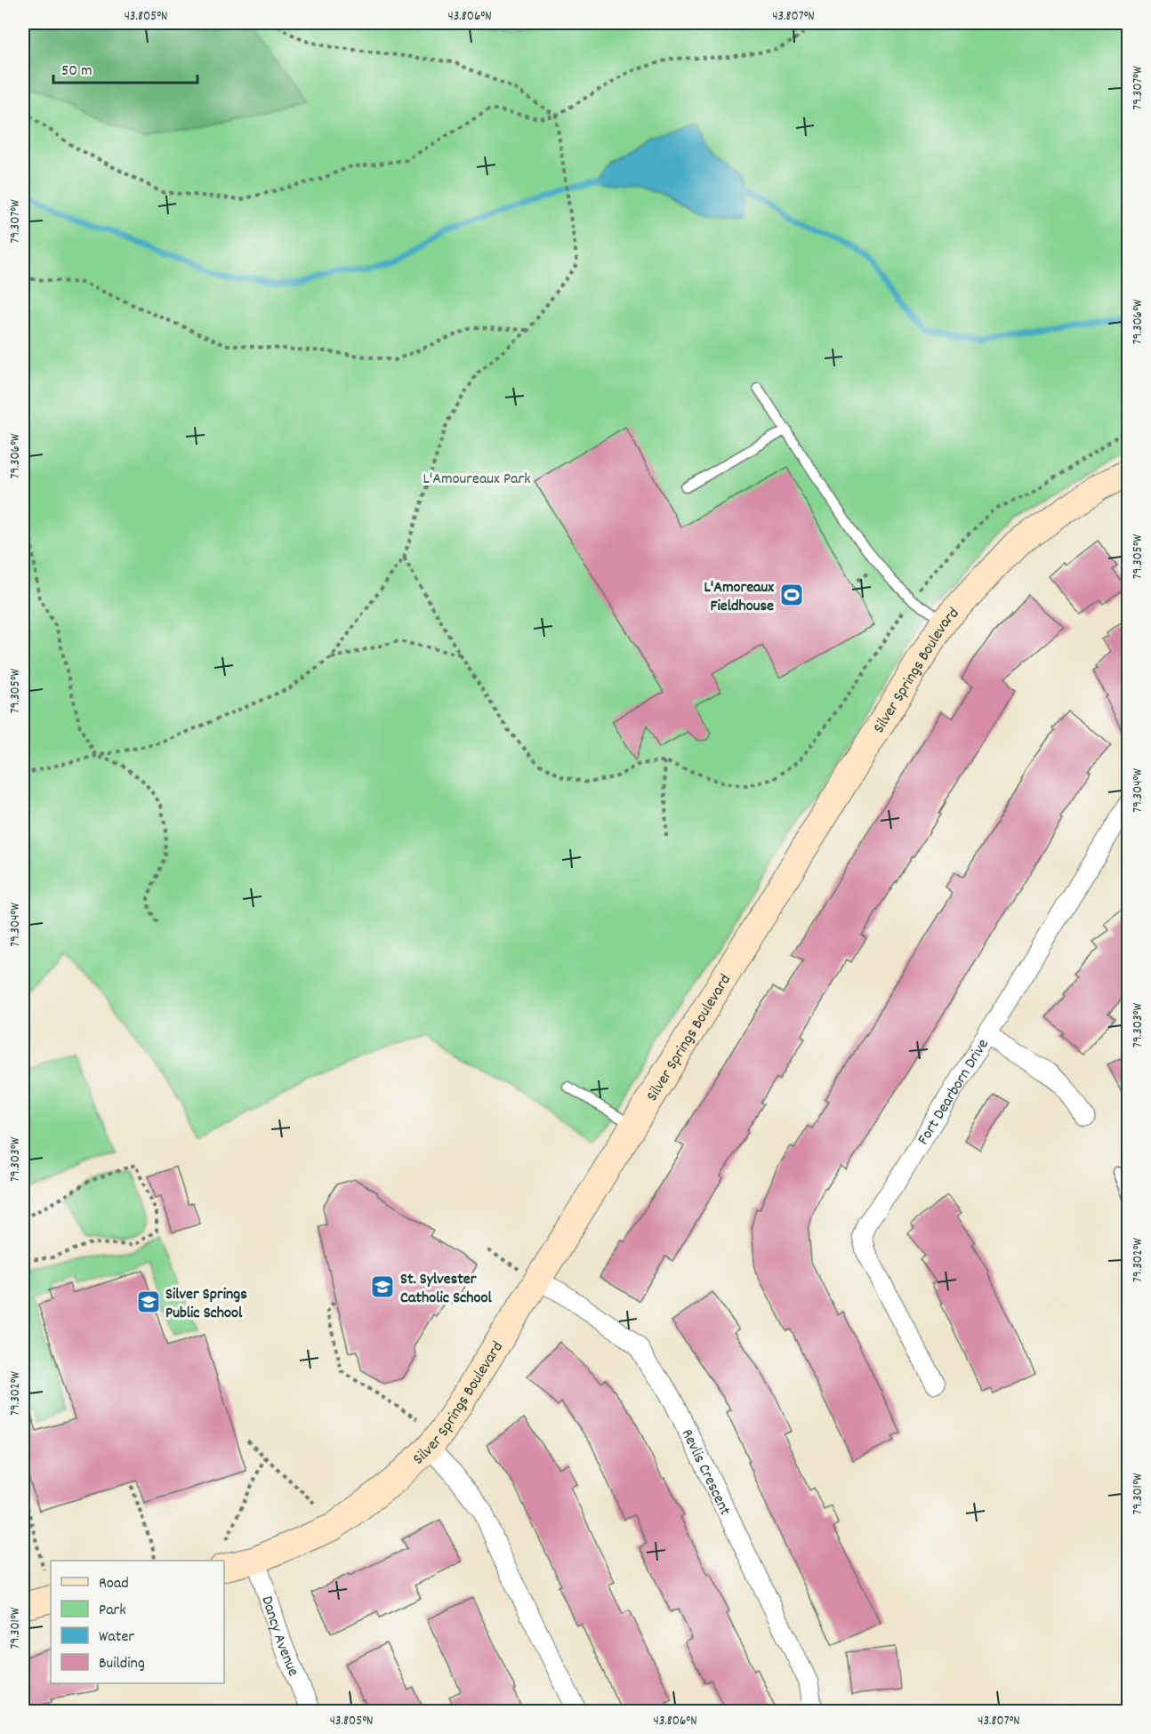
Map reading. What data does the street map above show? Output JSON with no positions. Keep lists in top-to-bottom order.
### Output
{
  "streets": {
    "street": [
      "Silver Springs Boulevard",
      "Fort Dearborn Drive",
      "Revlis Crescent",
      "Dancy Avenue"
    ]
  },
  "crossings": [
    ["Silver Springs Boulevard", "Revlis Crescent"],
    ["Silver Springs Boulevard", "Dancy Avenue"]
  ],
  "parks": ["L'Amoureaux Park"],
  "places": {
    "sports": ["L'Amoreaux Fieldhouse"],
    "school or university": ["St. Sylvester Catholic School", "Silver Springs Public School"]
  },
  "legend": [
    "Road",
    "Park",
    "Water",
    "Building"
  ],
  "scale_bar": "50 m",
  "coordinates": [
    "43.805°N",
    "43.806°N",
    "43.807°N",
    "79.307°W",
    "79.306°W",
    "79.305°W",
    "79.304°W",
    "79.303°W",
    "79.302°W",
    "79.301°W"
  ]
}
